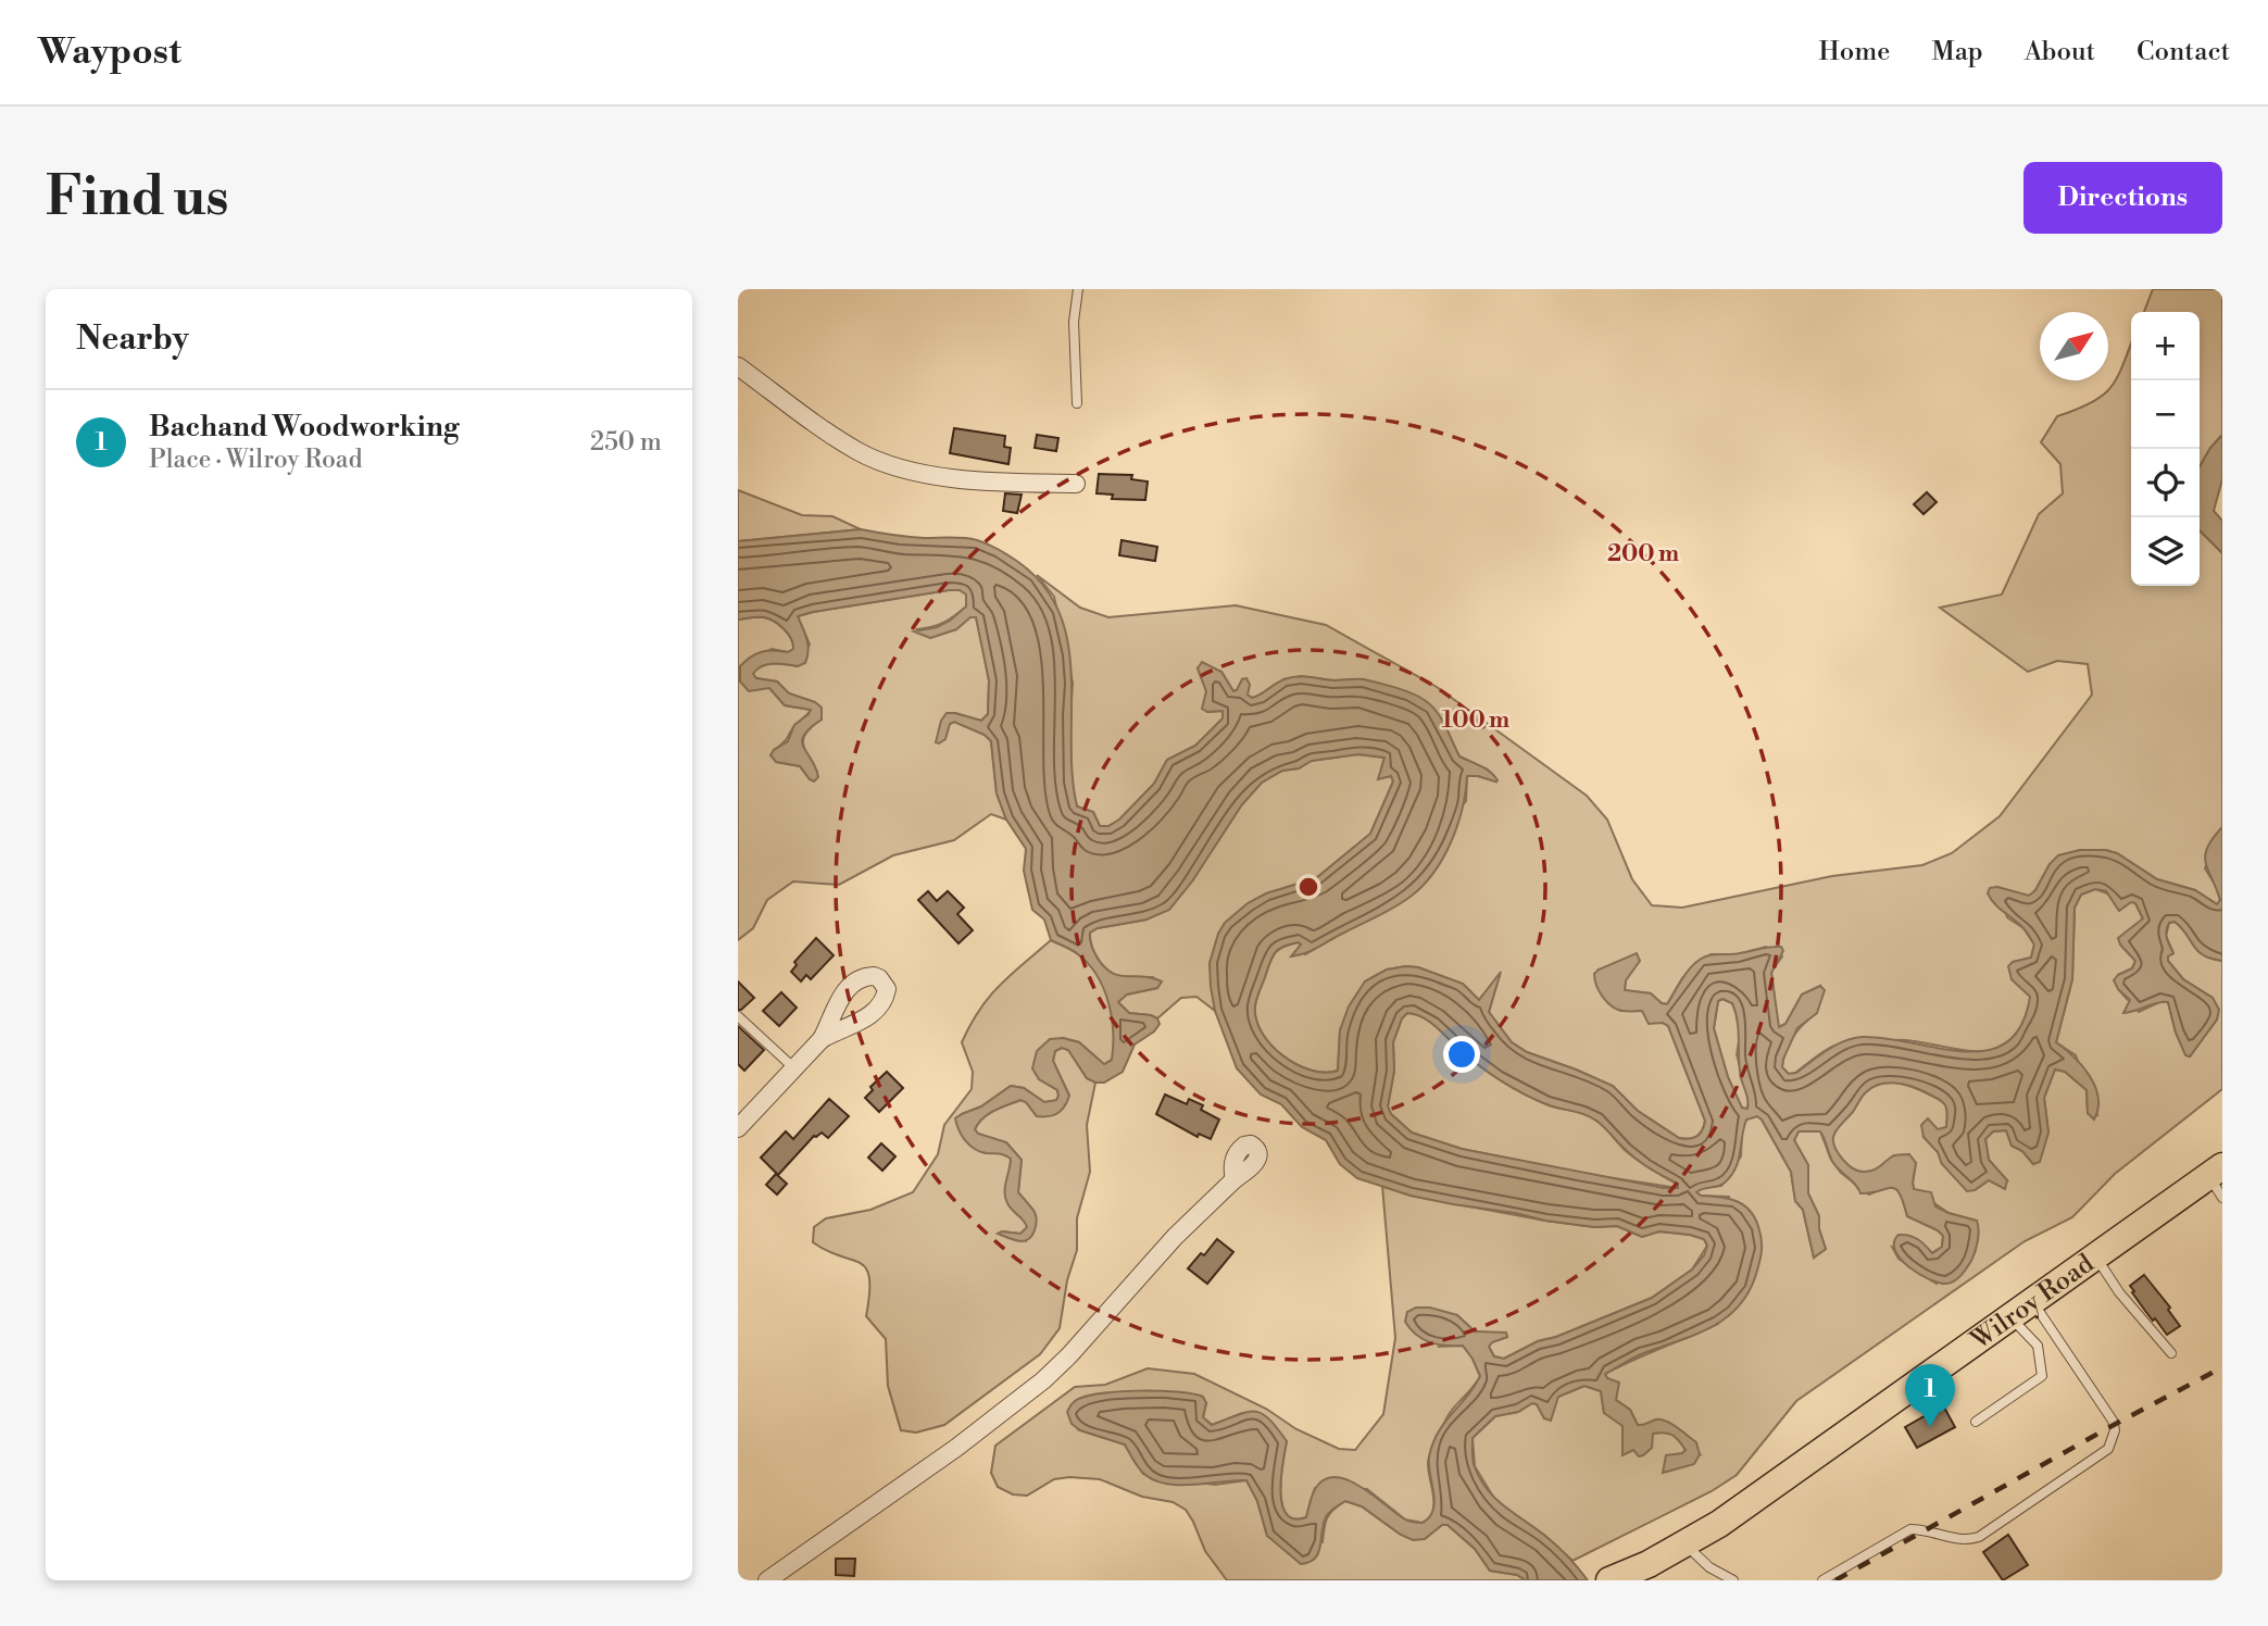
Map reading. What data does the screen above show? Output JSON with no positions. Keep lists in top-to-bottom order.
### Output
{
  "streets": {
    "main road": ["Wilroy Road"]
  },
  "north": "top right",
  "page": {
    "header": "Waypost",
    "nav": [
      "Home",
      "Map",
      "About",
      "Contact"
    ],
    "buttons": "Directions",
    "title": "Find us",
    "heading": "Nearby",
    "map_buttons": ["+", "−"],
    "list": [
      {
        "mark": "1",
        "name": "Bachand Woodworking",
        "note": "Place · Wilroy Road",
        "value": "250 m"
      }
    ],
    "pins": "1"
  },
  "rings": ["200 m", "100 m"]
}
